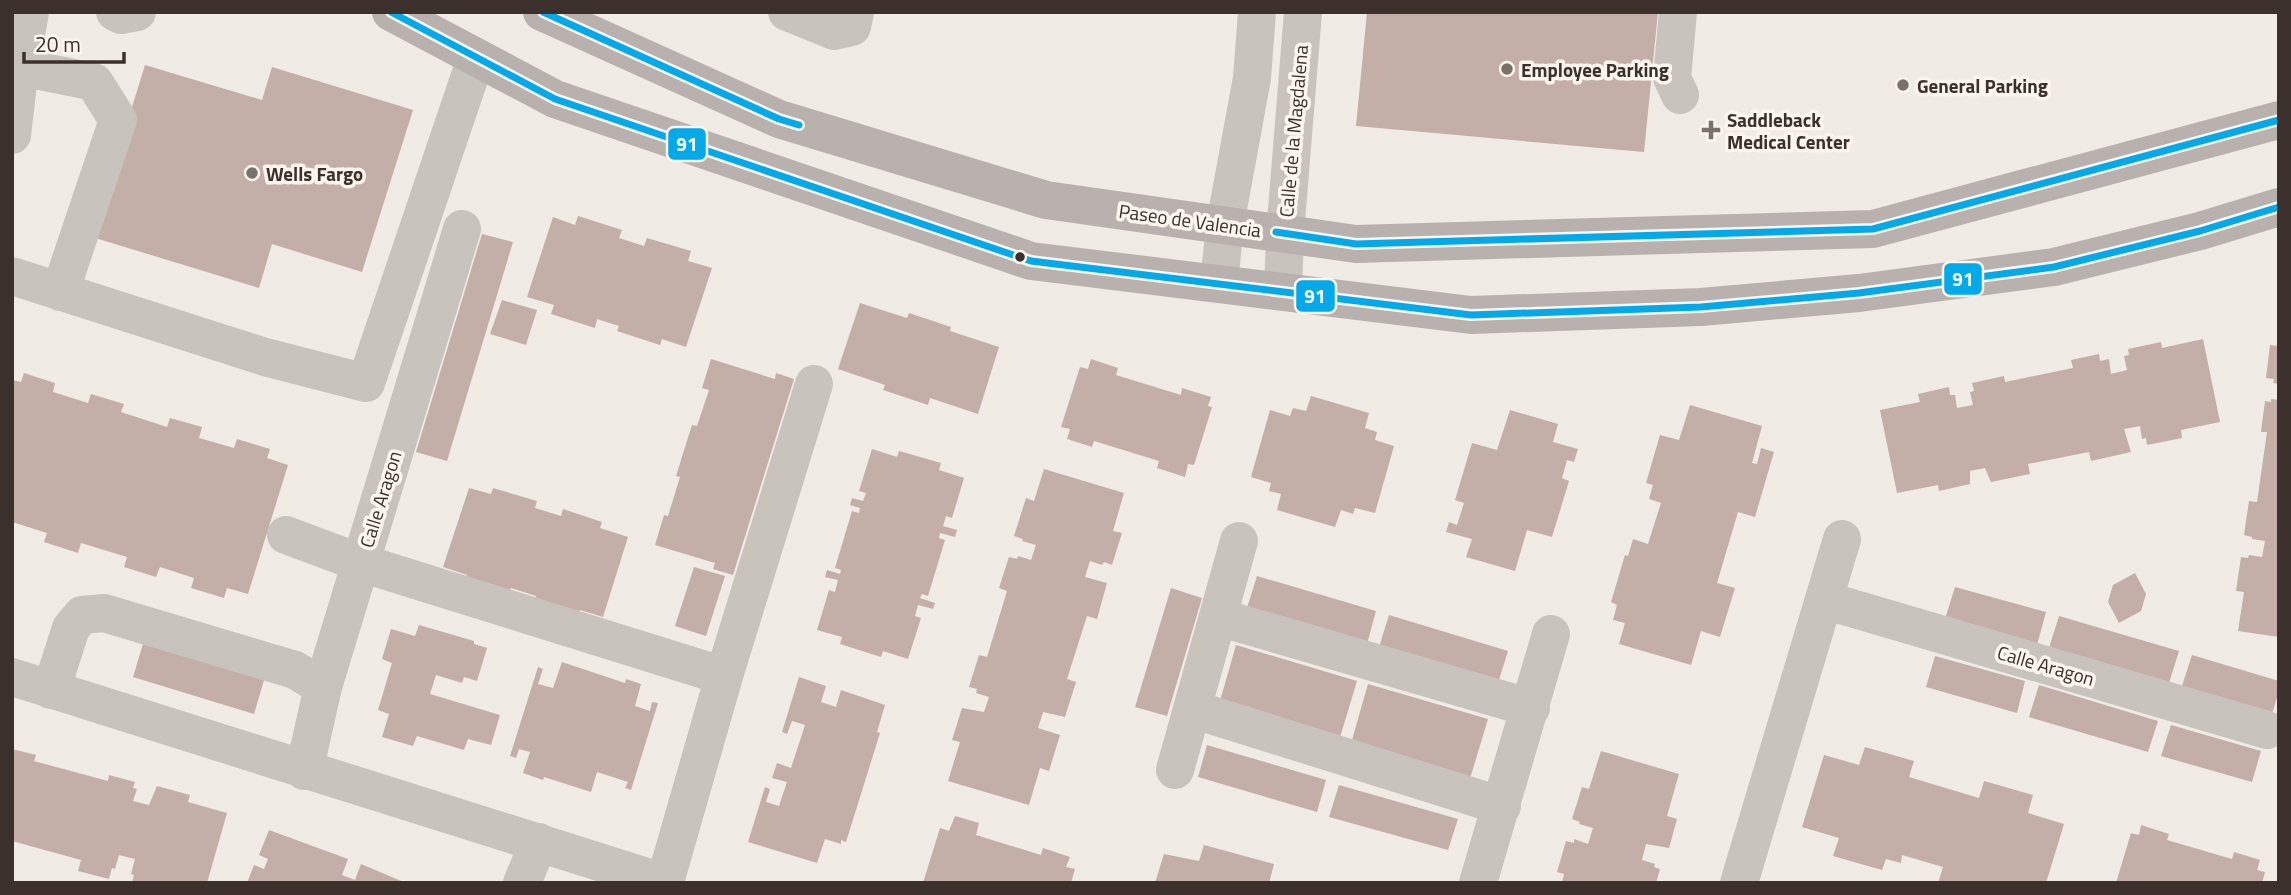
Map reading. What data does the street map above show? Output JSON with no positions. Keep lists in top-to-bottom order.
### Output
{
  "streets": {
    "main road": ["Paseo de Valencia"],
    "street": ["Calle de la Magdalena", "Calle Aragon"]
  },
  "crossings": [
    ["Calle de la Magdalena", "Paseo de Valencia"]
  ],
  "places": {
    "other": ["Employee Parking", "General Parking", "Wells Fargo"],
    "health": ["Saddleback Medical Center"]
  },
  "lines": ["transit line 91"],
  "scale_bar": "20 m"
}
